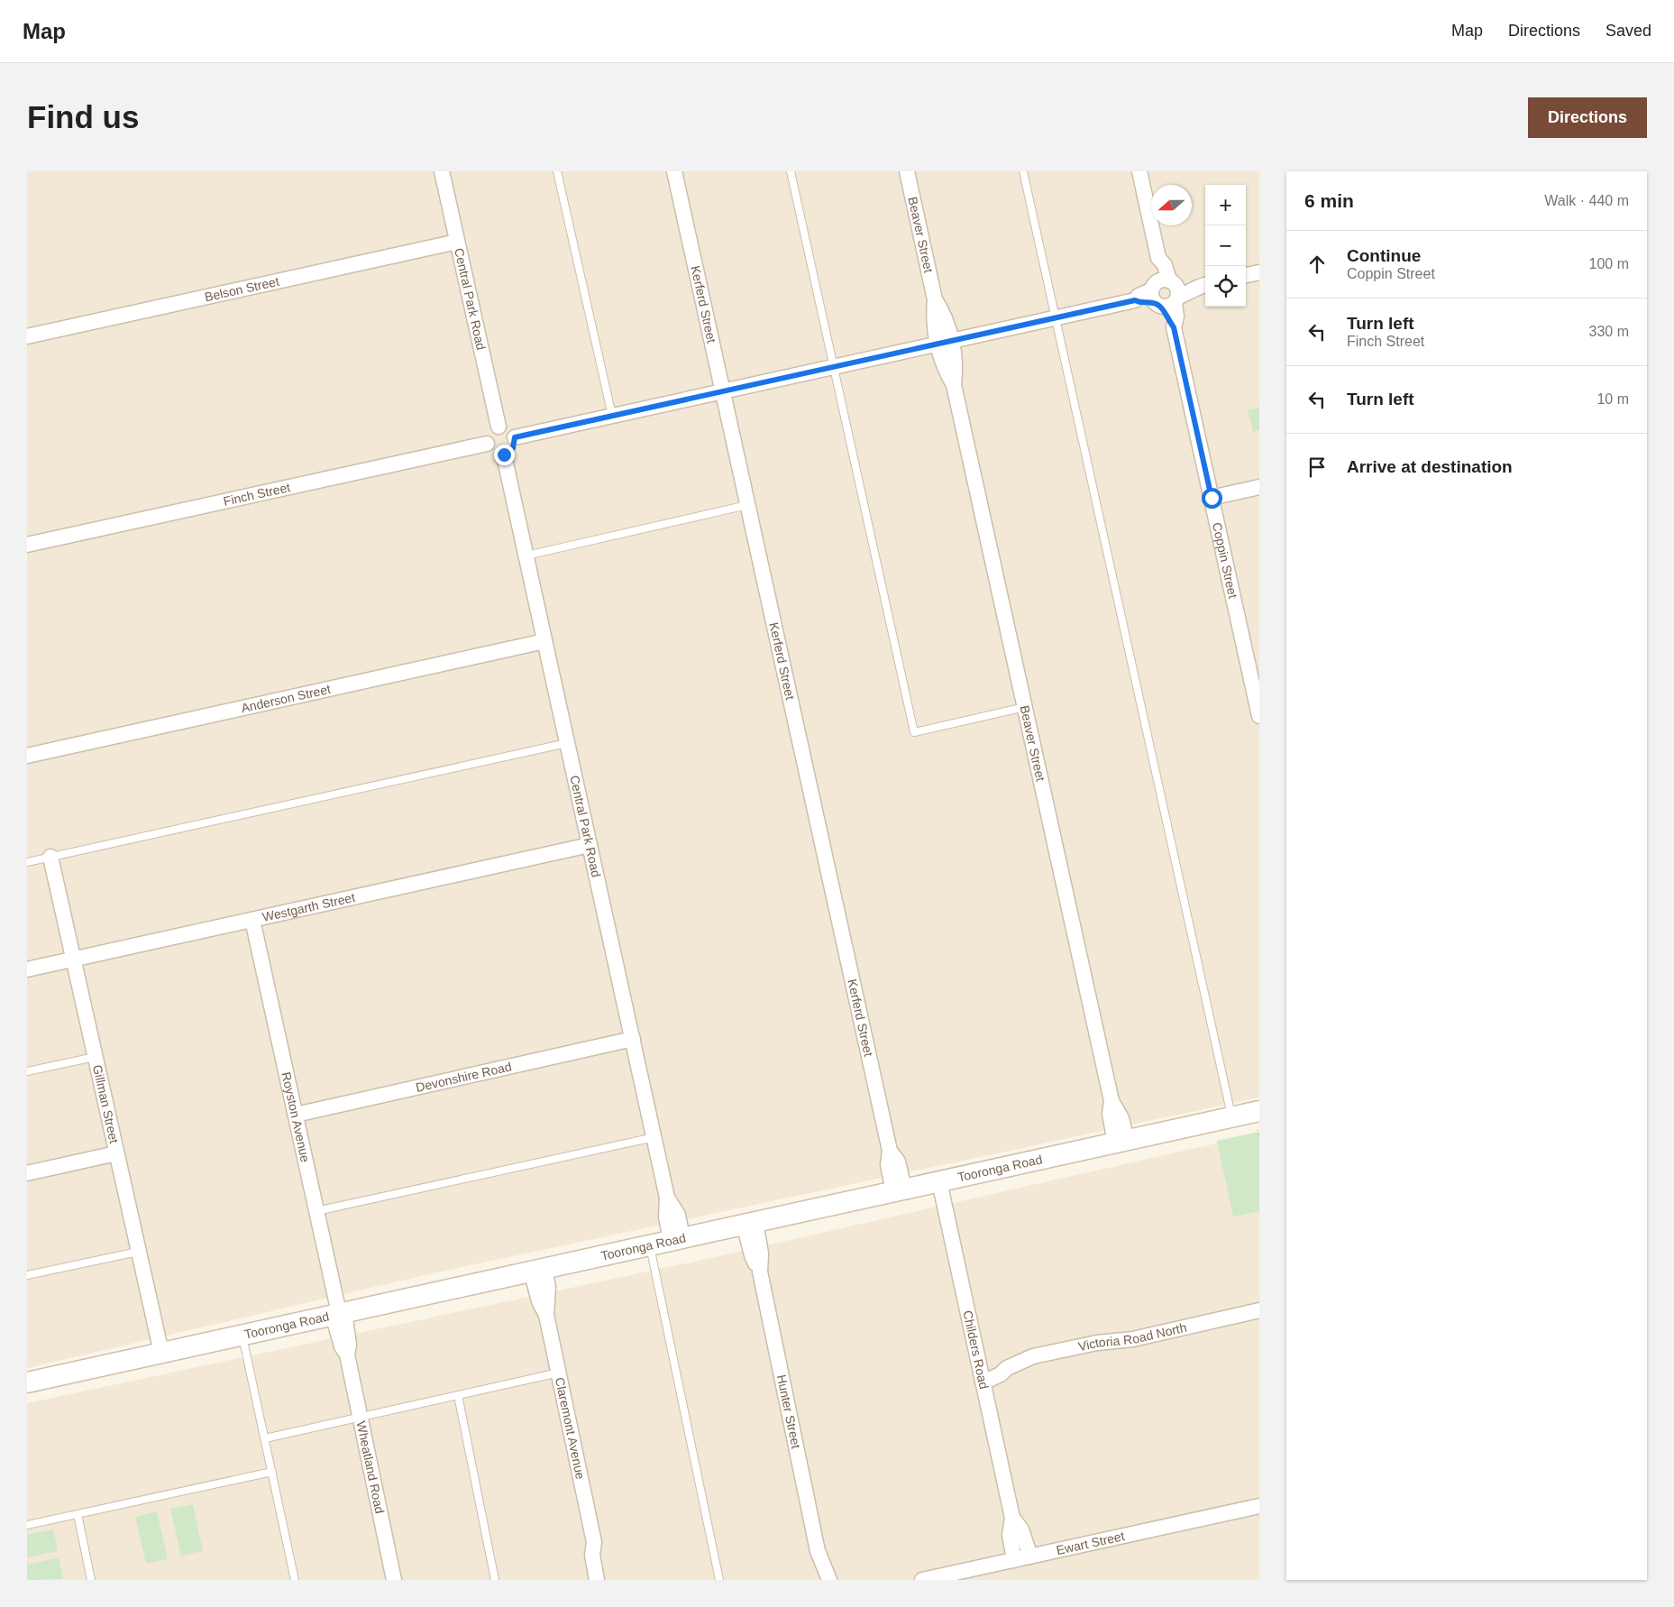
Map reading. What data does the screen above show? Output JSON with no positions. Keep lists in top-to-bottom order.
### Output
{
  "streets": {
    "main road": ["Tooronga Road"],
    "street": [
      "Beaver Street",
      "Belson Street",
      "Central Park Road",
      "Kerferd Street",
      "Finch Street",
      "Coppin Street",
      "Anderson Street",
      "Westgarth Street",
      "Devonshire Road",
      "Gillman Street",
      "Royston Avenue",
      "Victoria Road North",
      "Childers Road",
      "Hunter Street",
      "Claremont Avenue",
      "Wheatland Road",
      "Ewart Street"
    ]
  },
  "crossings": [
    ["Beaver Street", "Tooronga Road"],
    ["Belson Street", "Central Park Road"],
    ["Central Park Road", "Finch Street"],
    ["Central Park Road", "Anderson Street"],
    ["Central Park Road", "Westgarth Street"],
    ["Central Park Road", "Devonshire Road"],
    ["Central Park Road", "Tooronga Road"],
    ["Kerferd Street", "Tooronga Road"],
    ["Westgarth Street", "Gillman Street"],
    ["Westgarth Street", "Royston Avenue"],
    ["Devonshire Road", "Royston Avenue"],
    ["Gillman Street", "Tooronga Road"],
    ["Royston Avenue", "Tooronga Road"],
    ["Royston Avenue", "Wheatland Road"],
    ["Tooronga Road", "Childers Road"],
    ["Tooronga Road", "Hunter Street"],
    ["Tooronga Road", "Claremont Avenue"],
    ["Tooronga Road", "Wheatland Road"],
    ["Victoria Road North", "Childers Road"],
    ["Childers Road", "Ewart Street"]
  ],
  "north": "left",
  "page": {
    "header": "Map",
    "nav": ["Map", "Directions", "Saved"],
    "buttons": "Directions",
    "title": "Find us",
    "heading": ["6 min", "Walk · 440 m"],
    "map_buttons": ["+", "−"],
    "list": [
      ["Continue", "Coppin Street", "100 m"],
      ["Turn left", "Finch Street", "330 m"],
      ["Turn left", "10 m"],
      "Arrive at destination"
    ]
  }
}
